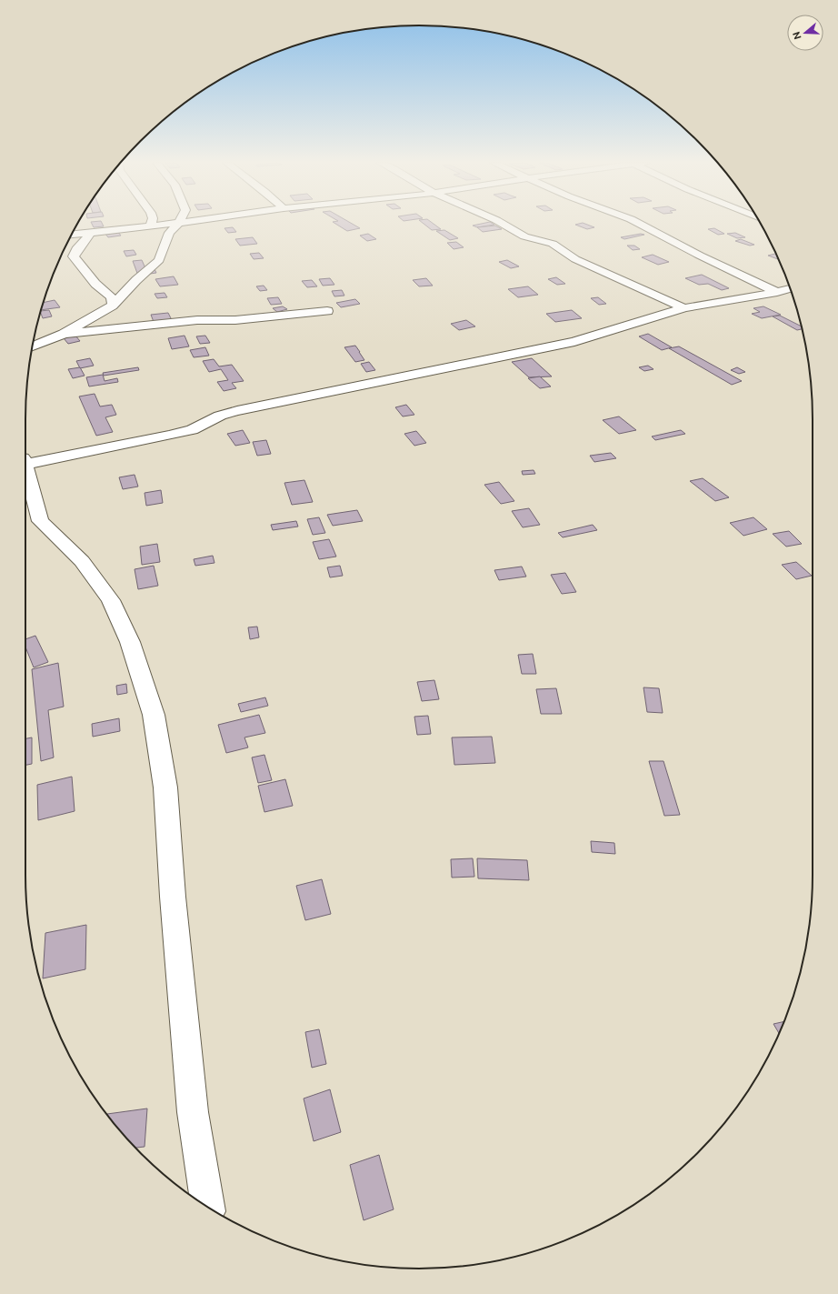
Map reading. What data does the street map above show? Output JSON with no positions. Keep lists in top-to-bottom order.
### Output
{
  "north": "left"
}
